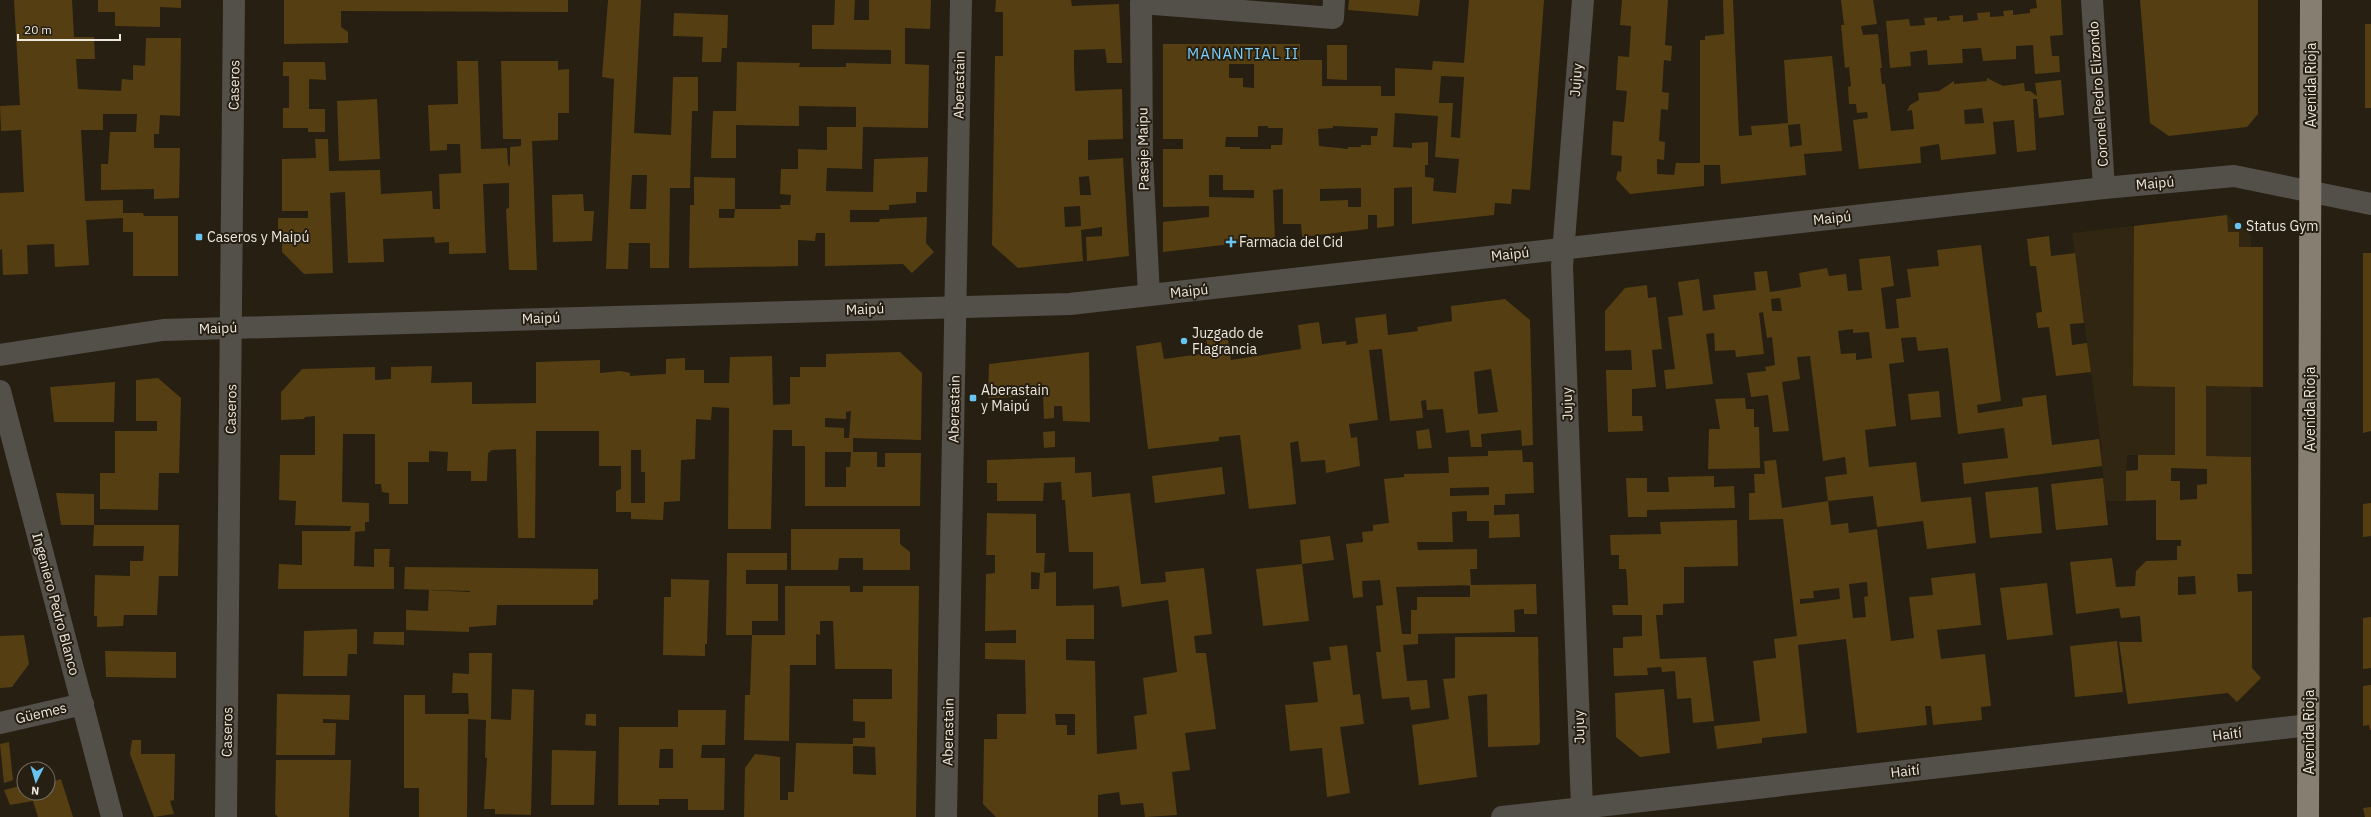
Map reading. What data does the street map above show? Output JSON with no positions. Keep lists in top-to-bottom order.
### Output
{
  "streets": {
    "main road": ["Avenida Rioja"],
    "street": [
      "Jujuy",
      "Caseros",
      "Aberastain",
      "Coronel Pedro Elizondo",
      "Pasaje Maipu",
      "Maipú",
      "Ingeniero Pedro Blanco",
      "Güemes",
      "Haití"
    ]
  },
  "crossings": [
    ["Jujuy", "Maipú"],
    ["Jujuy", "Haití"],
    ["Caseros", "Maipú"],
    ["Aberastain", "Maipú"],
    ["Avenida Rioja", "Maipú"],
    ["Avenida Rioja", "Haití"],
    ["Coronel Pedro Elizondo", "Maipú"],
    ["Pasaje Maipu", "Maipú"],
    ["Ingeniero Pedro Blanco", "Güemes"]
  ],
  "districts": ["MANANTIAL II"],
  "places": {
    "other": ["Status Gym", "Juzgado de Flagrancia"],
    "transit": ["Caseros y Maipú", "Aberastain y Maipú"],
    "health": ["Farmacia del Cid"]
  },
  "scale_bar": "20 m",
  "north": "bottom"
}
